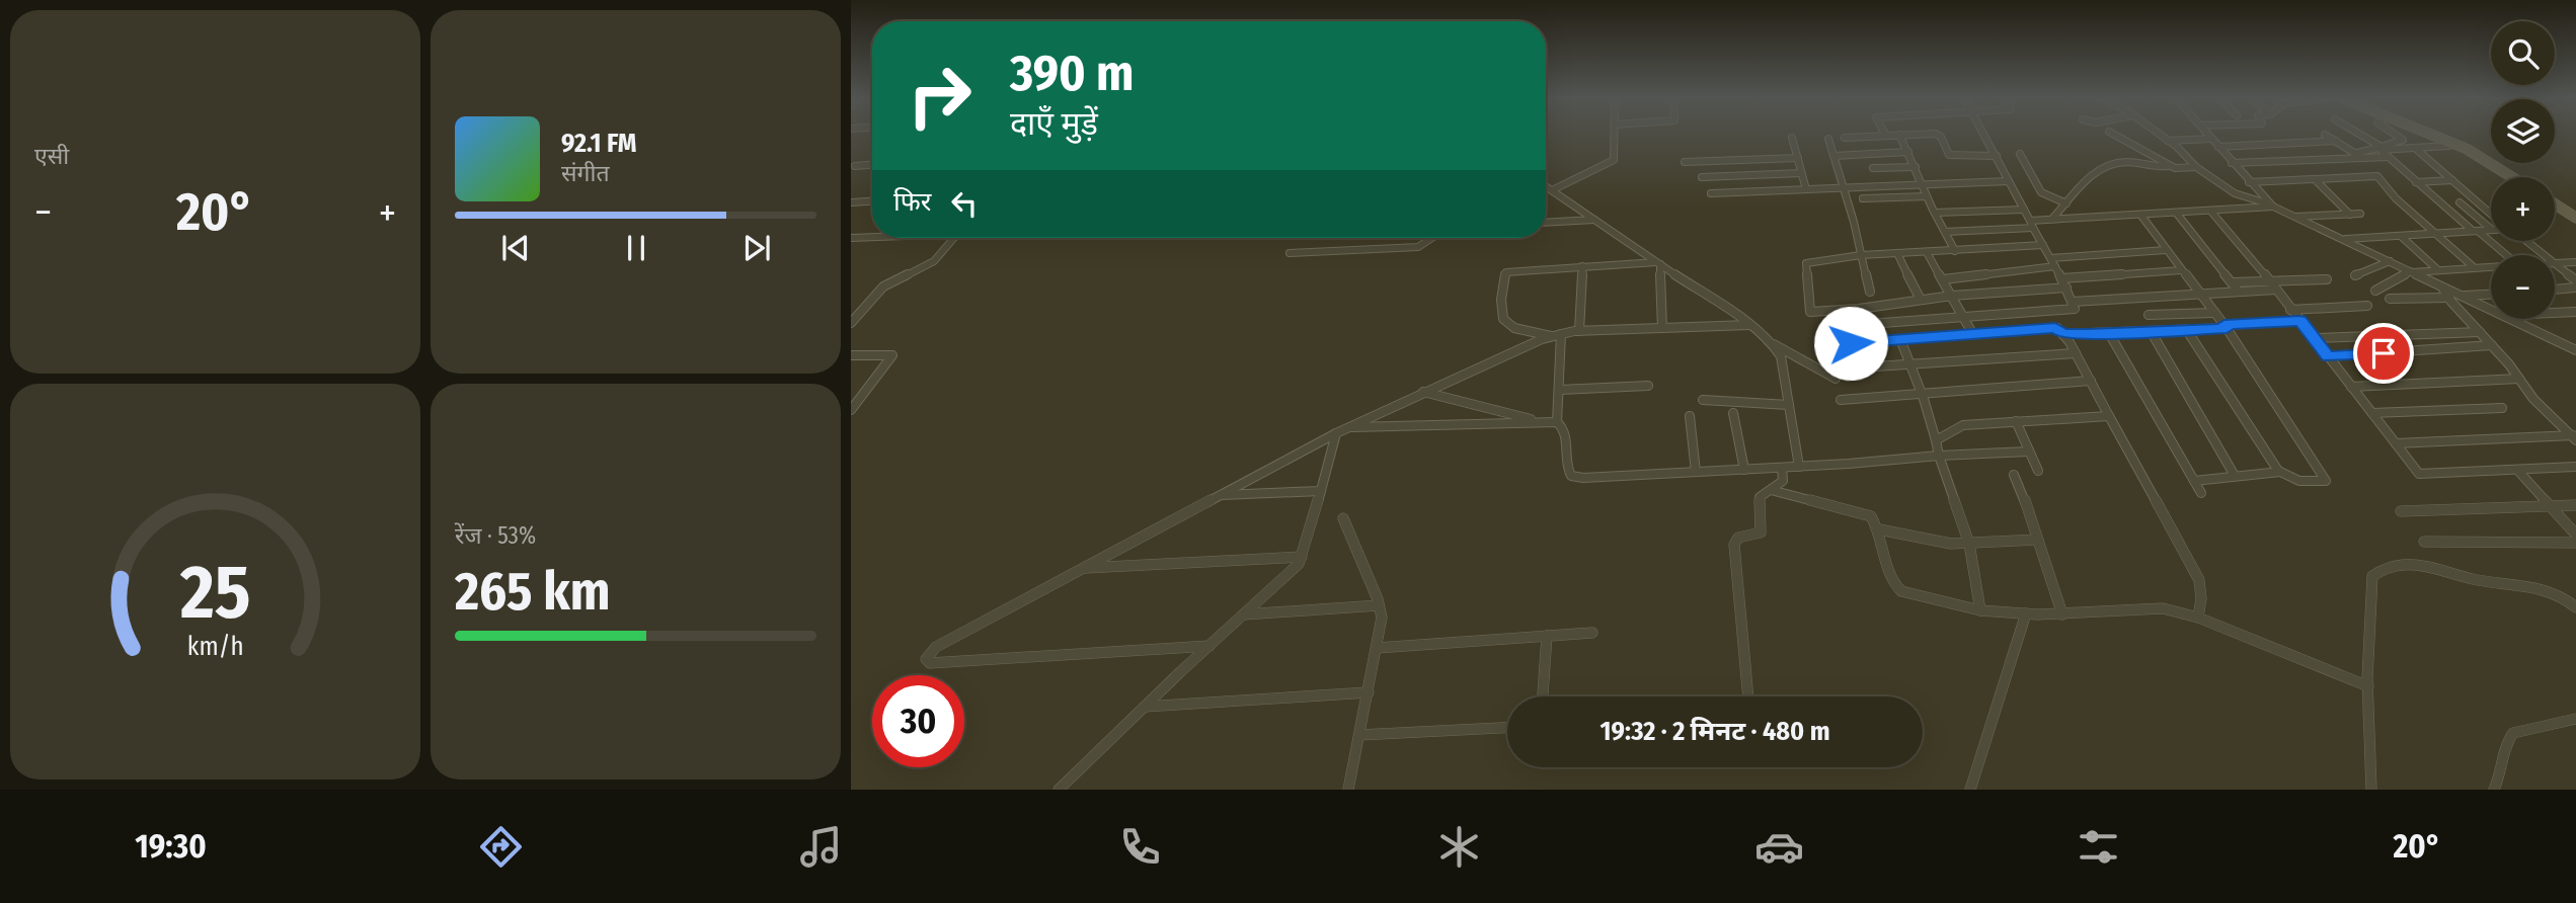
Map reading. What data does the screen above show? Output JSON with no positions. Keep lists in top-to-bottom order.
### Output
{
  "page": {
    "tile": [
      "एसी",
      ["रेंज · 53%", "265 km"]
    ],
    "map_buttons": ["+", "−"],
    "turn": ["390 m", "दाएँ मुड़ें"],
    "song": ["92.1 FM", "संगीत"],
    "then": "फिर",
    "heat": ["−", "20°", "+"],
    "limit": "30",
    "trip": "19:32 · 2 मिनट · 480 m",
    "tabs": ["19:30", "20°"],
    "gauge": ["25", "km/h"]
  }
}
